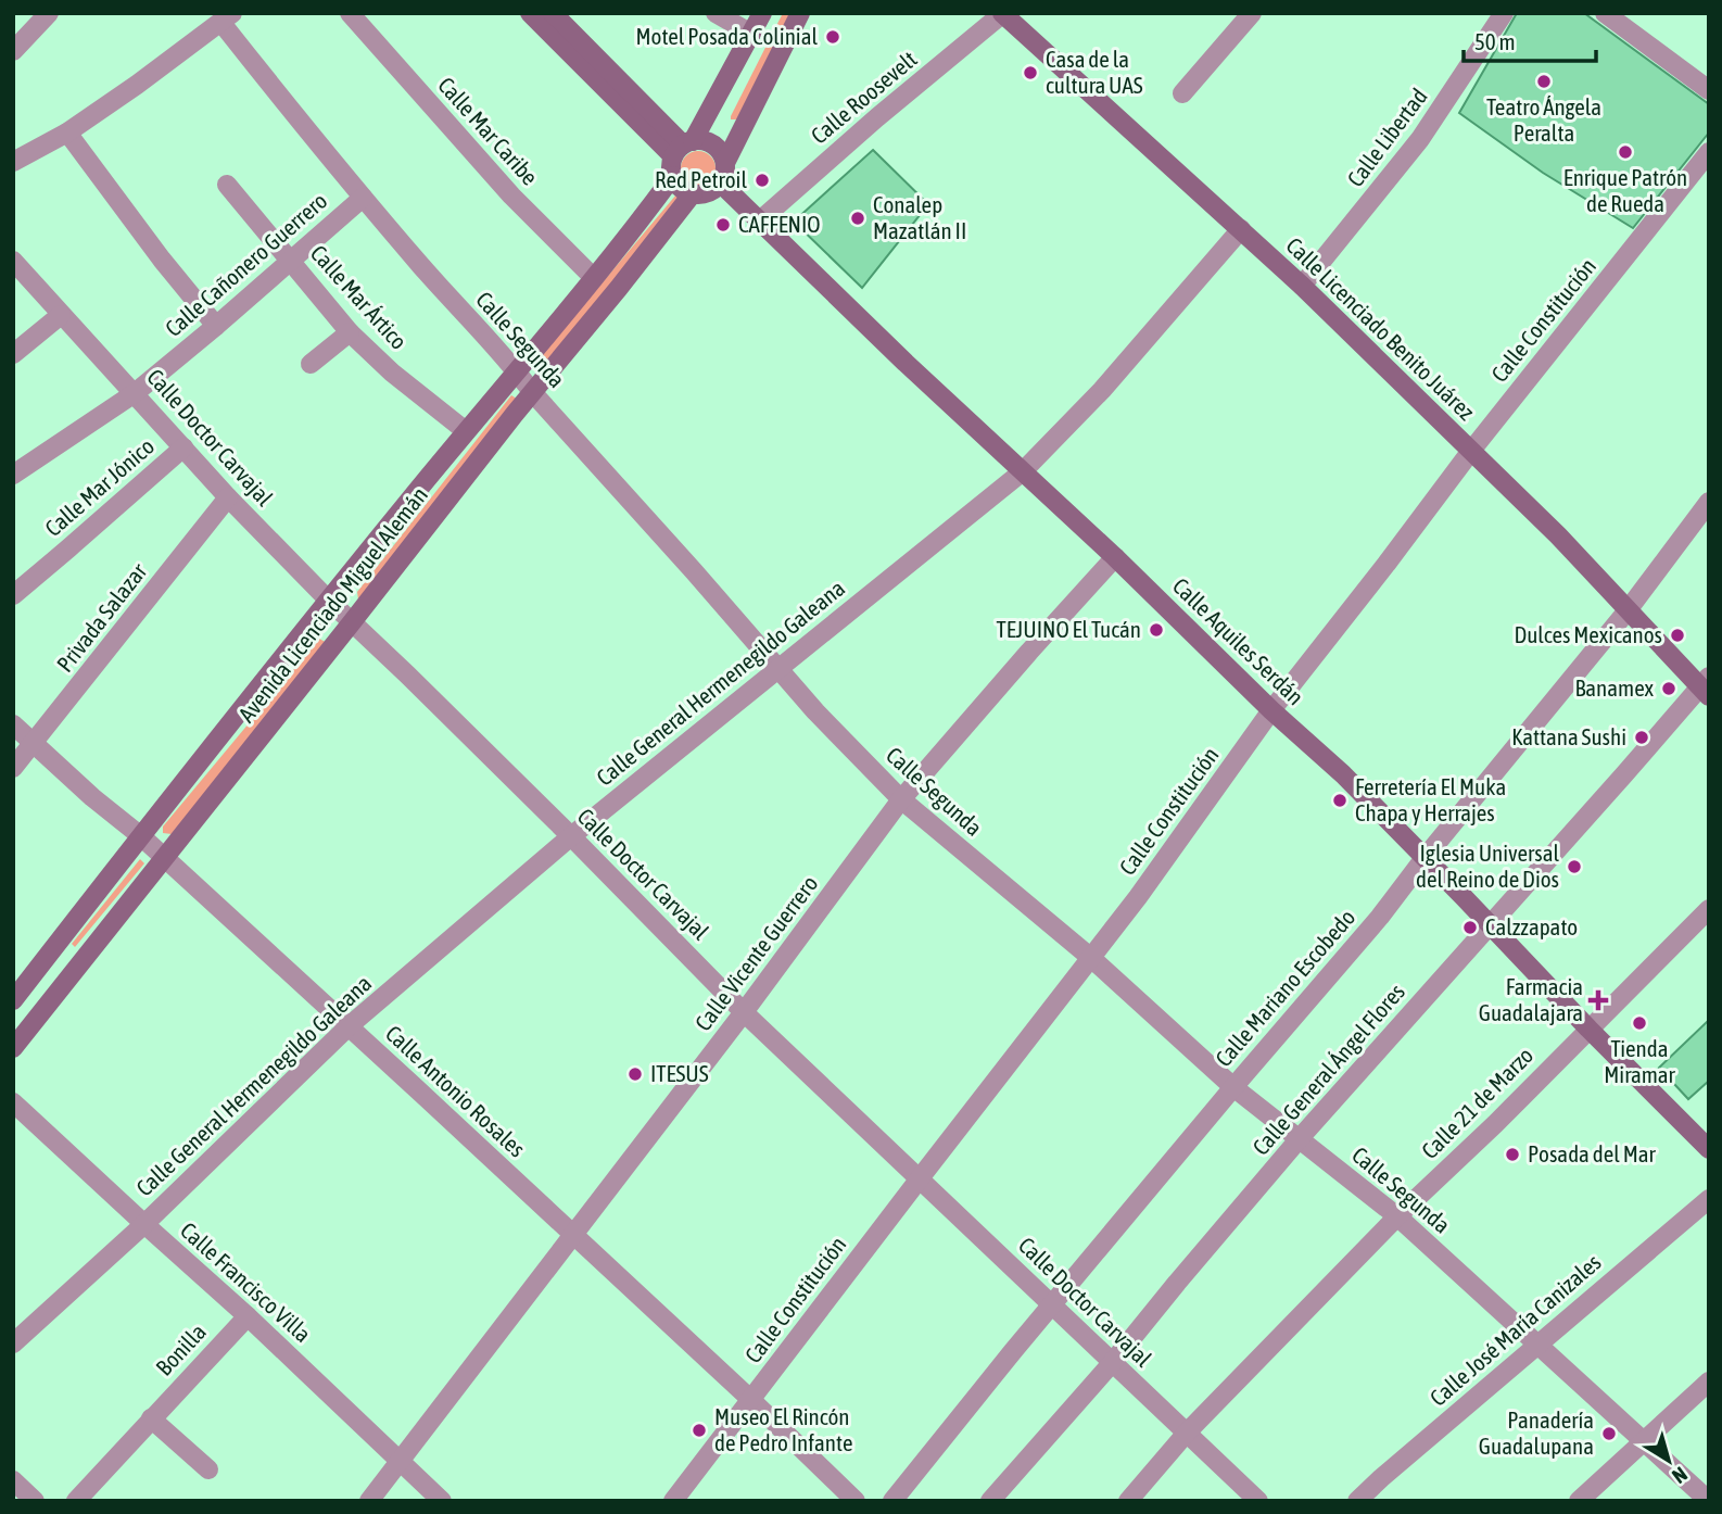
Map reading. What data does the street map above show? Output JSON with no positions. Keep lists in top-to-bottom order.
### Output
{
  "streets": {
    "street": [
      "Calle Roosevelt",
      "Calle Mar Caribe",
      "Calle Libertad",
      "Calle Cañonero Guerrero",
      "Calle Mar Ártico",
      "Calle Constitución",
      "Calle Licenciado Benito Juárez",
      "Calle Segunda",
      "Calle Doctor Carvajal",
      "Calle Mar Jónico",
      "Avenida Licenciado Miguel Alemán",
      "Privada Salazar",
      "Calle Aquiles Serdán",
      "Calle General Hermenegildo Galeana",
      "Calle Vicente Guerrero",
      "Calle Mariano Escobedo",
      "Calle General Ángel Flores",
      "Calle Antonio Rosales",
      "Calle 21 de Marzo",
      "Calle Francisco Villa",
      "Calle José María Canizales",
      "Bonilla"
    ]
  },
  "crossings": [
    ["Calle Roosevelt", "Calle Licenciado Benito Juárez"],
    ["Calle Roosevelt", "Calle Aquiles Serdán"],
    ["Calle Mar Caribe", "Avenida Licenciado Miguel Alemán"],
    ["Calle Libertad", "Calle Licenciado Benito Juárez"],
    ["Calle Cañonero Guerrero", "Calle Mar Ártico"],
    ["Calle Cañonero Guerrero", "Calle Segunda"],
    ["Calle Cañonero Guerrero", "Calle Doctor Carvajal"],
    ["Calle Mar Ártico", "Avenida Licenciado Miguel Alemán"],
    ["Calle Constitución", "Calle Licenciado Benito Juárez"],
    ["Calle Constitución", "Calle Segunda"],
    ["Calle Constitución", "Calle Doctor Carvajal"],
    ["Calle Constitución", "Calle Aquiles Serdán"],
    ["Calle Constitución", "Calle Antonio Rosales"],
    ["Calle Licenciado Benito Juárez", "Calle General Hermenegildo Galeana"],
    ["Calle Licenciado Benito Juárez", "Calle Mariano Escobedo"],
    ["Calle Licenciado Benito Juárez", "Calle General Ángel Flores"],
    ["Calle Segunda", "Avenida Licenciado Miguel Alemán"],
    ["Calle Segunda", "Calle General Hermenegildo Galeana"],
    ["Calle Segunda", "Calle Vicente Guerrero"],
    ["Calle Segunda", "Calle Mariano Escobedo"],
    ["Calle Segunda", "Calle General Ángel Flores"],
    ["Calle Segunda", "Calle 21 de Marzo"],
    ["Calle Segunda", "Calle José María Canizales"],
    ["Calle Doctor Carvajal", "Calle Mar Jónico"],
    ["Calle Doctor Carvajal", "Avenida Licenciado Miguel Alemán"],
    ["Calle Doctor Carvajal", "Privada Salazar"],
    ["Calle Doctor Carvajal", "Calle General Hermenegildo Galeana"],
    ["Calle Doctor Carvajal", "Calle Vicente Guerrero"],
    ["Calle Doctor Carvajal", "Calle Mariano Escobedo"],
    ["Calle Doctor Carvajal", "Calle General Ángel Flores"],
    ["Calle Doctor Carvajal", "Calle 21 de Marzo"],
    ["Avenida Licenciado Miguel Alemán", "Calle Aquiles Serdán"],
    ["Avenida Licenciado Miguel Alemán", "Calle Antonio Rosales"],
    ["Privada Salazar", "Calle Antonio Rosales"],
    ["Calle Aquiles Serdán", "Calle General Hermenegildo Galeana"],
    ["Calle Aquiles Serdán", "Calle Vicente Guerrero"],
    ["Calle Aquiles Serdán", "Calle Mariano Escobedo"],
    ["Calle Aquiles Serdán", "Calle General Ángel Flores"],
    ["Calle Aquiles Serdán", "Calle 21 de Marzo"],
    ["Calle General Hermenegildo Galeana", "Calle Antonio Rosales"],
    ["Calle General Hermenegildo Galeana", "Calle Francisco Villa"],
    ["Calle Vicente Guerrero", "Calle Antonio Rosales"],
    ["Calle Vicente Guerrero", "Calle Francisco Villa"],
    ["Calle Francisco Villa", "Bonilla"]
  ],
  "places": {
    "other": [
      "Motel Posada Colinial",
      "Casa de la cultura UAS",
      "Teatro Ángela Peralta",
      "Enrique Patrón de Rueda",
      "Red Petroil",
      "Conalep Mazatlán II",
      "CAFFENIO",
      "TEJUINO El Tucán",
      "Dulces Mexicanos",
      "Banamex",
      "Kattana Sushi",
      "Ferretería El Muka Chapa y Herrajes",
      "Iglesia Universal del Reino de Dios",
      "Calzzapato",
      "Tienda Miramar",
      "ITESUS",
      "Posada del Mar",
      "Museo El Rincón de Pedro Infante",
      "Panadería Guadalupana"
    ],
    "health": ["Farmacia Guadalajara"]
  },
  "scale_bar": "50 m",
  "north": "bottom right"
}
